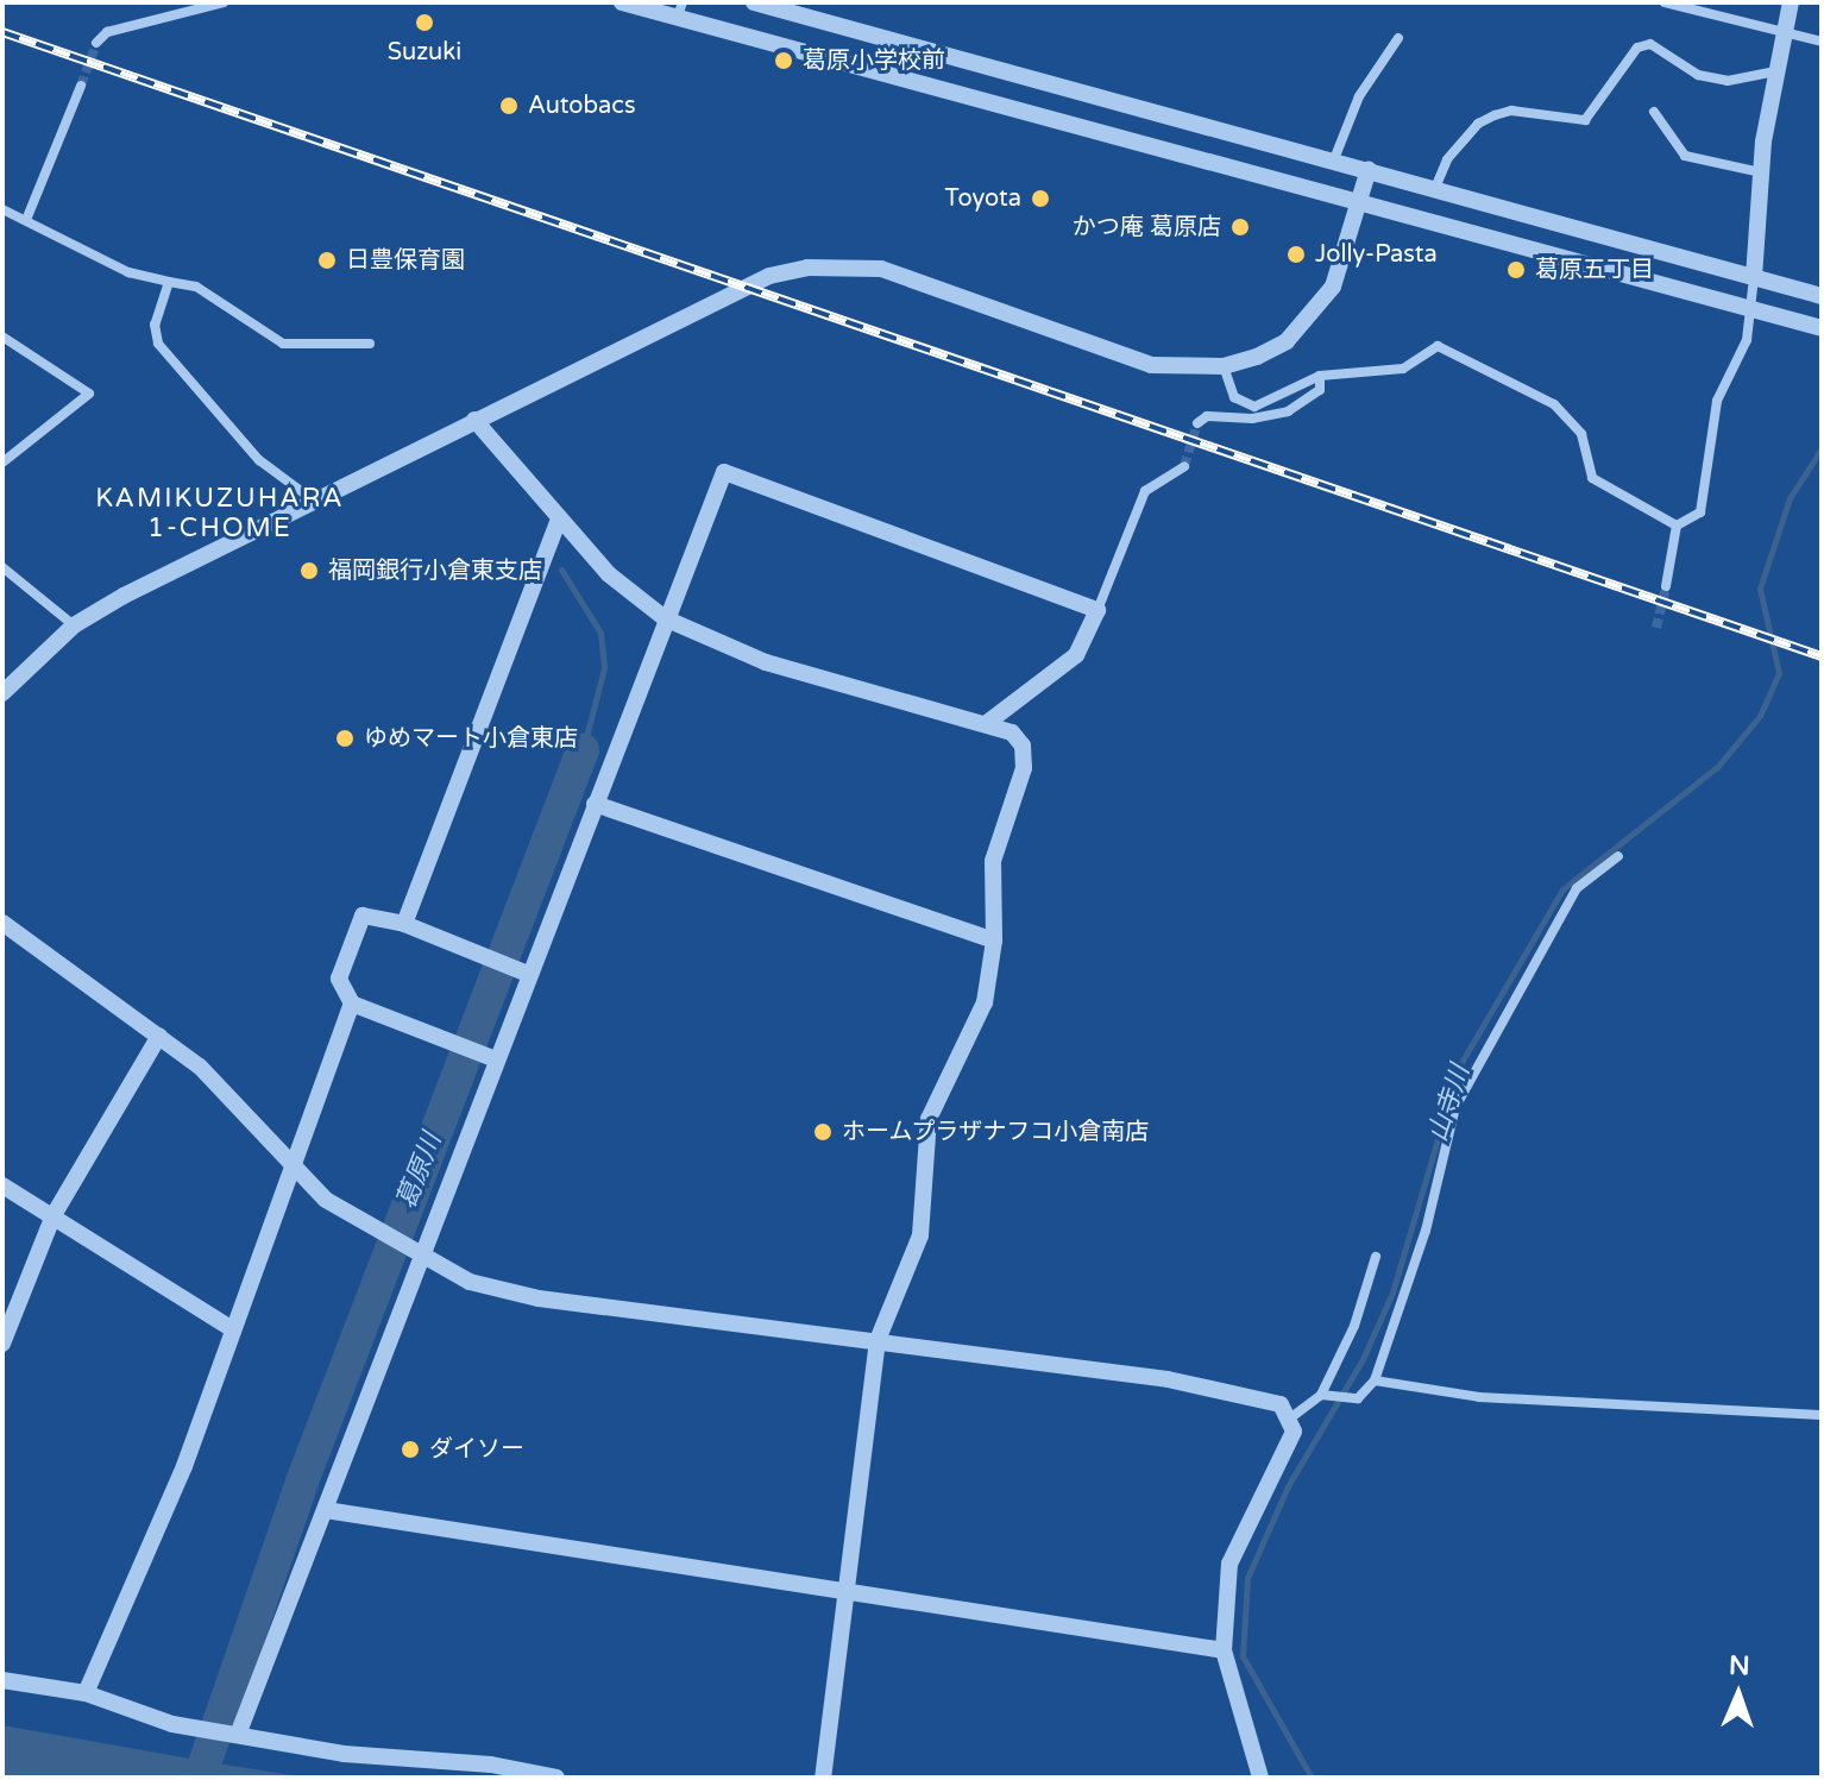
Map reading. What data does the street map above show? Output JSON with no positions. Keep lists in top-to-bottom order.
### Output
{
  "districts": ["KAMIKUZUHARA 1-CHOME"],
  "water": ["山寺川", "葛原川"],
  "places": [
    "Suzuki",
    "葛原小学校前",
    "Autobacs",
    "Toyota",
    "かつ庵 葛原店",
    "Jolly-Pasta",
    "日豊保育園",
    "葛原五丁目",
    "福岡銀行小倉東支店",
    "ゆめマート小倉東店",
    "ホームプラザナフコ小倉南店",
    "ダイソー"
  ],
  "north": "top"
}
